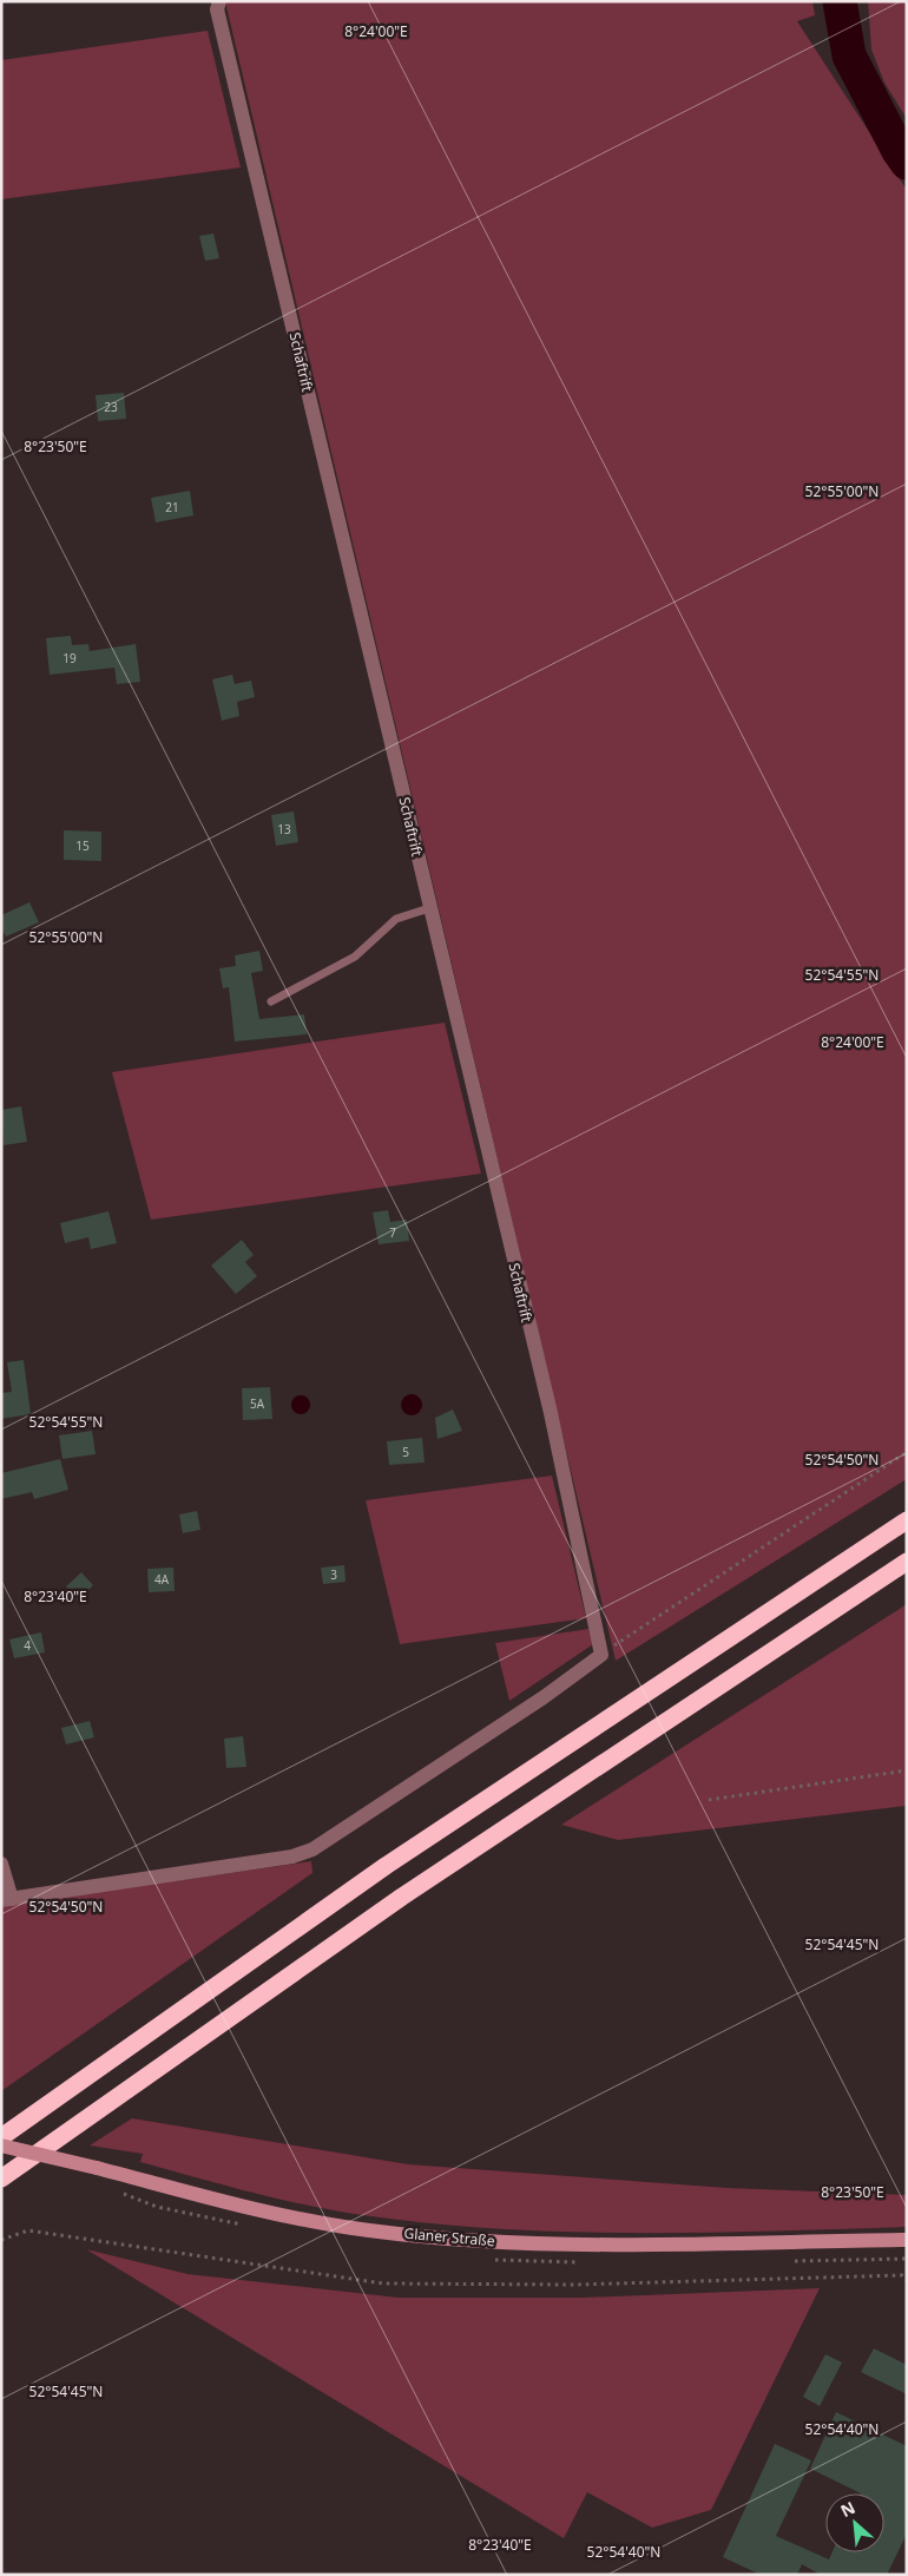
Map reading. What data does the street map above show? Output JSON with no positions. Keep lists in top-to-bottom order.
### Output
{
  "streets": {
    "street": ["Schaftrift", "Glaner Straße"]
  },
  "house_numbers": [
    "23",
    "21",
    "19",
    "13",
    "15",
    "7",
    "5A",
    "5",
    "3",
    "4A",
    "4"
  ],
  "north": "top left",
  "coordinates": [
    "8°24'00\"E",
    "8°23'50\"E",
    "52°55'00\"N",
    "52°54'55\"N",
    "52°54'50\"N",
    "8°23'40\"E",
    "52°54'45\"N",
    "52°54'40\"N"
  ]
}
